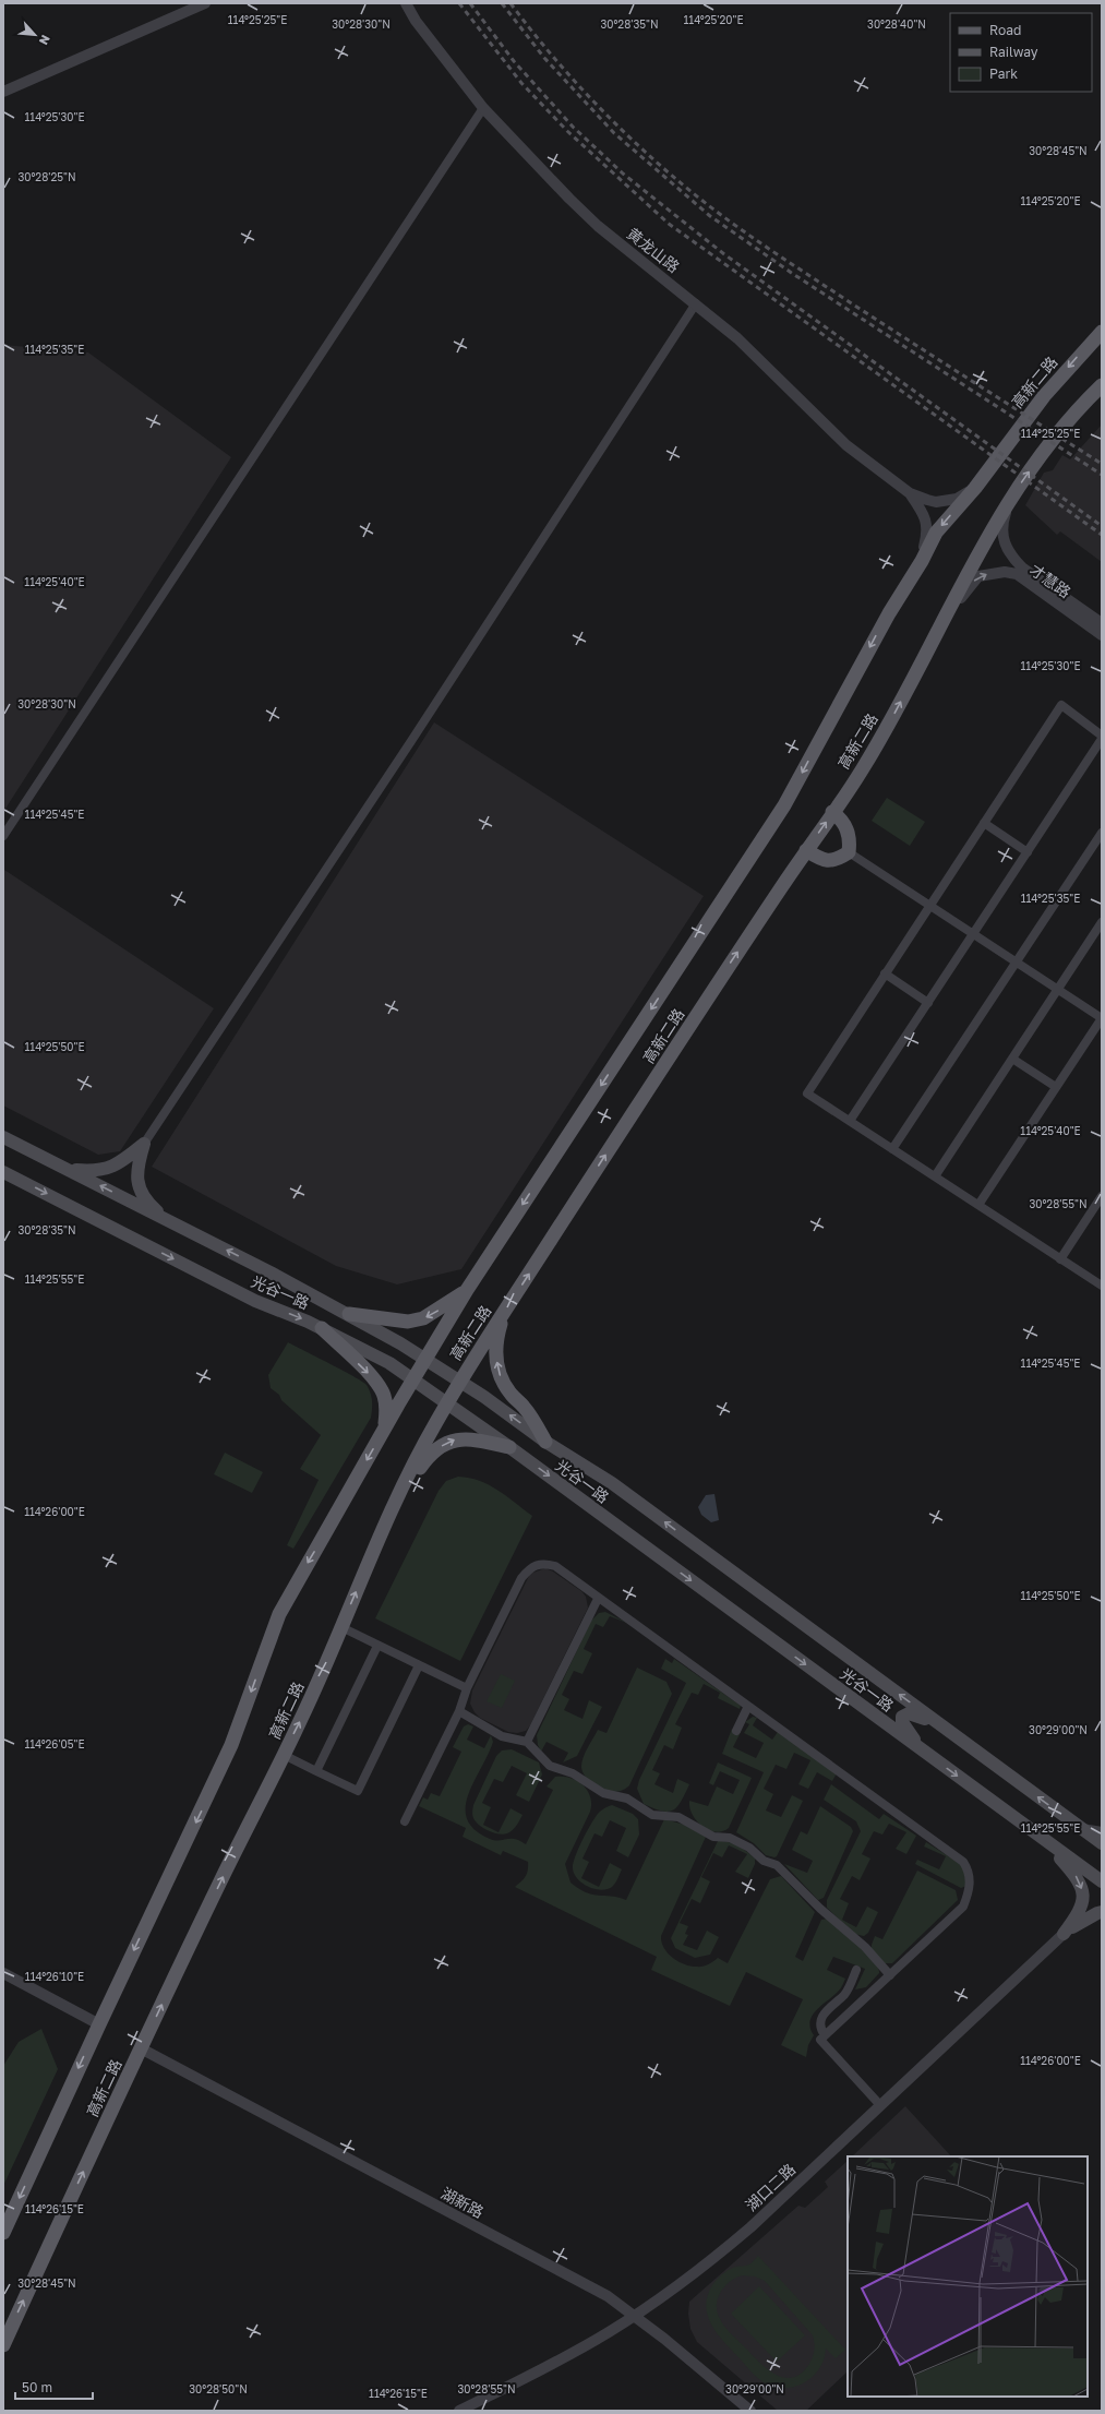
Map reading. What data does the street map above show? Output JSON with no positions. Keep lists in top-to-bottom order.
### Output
{
  "streets": {
    "main road": ["高新二路", "光谷一路"],
    "street": [
      "黄龙山路",
      "才慧路",
      "湖口二路",
      "湖新路"
    ]
  },
  "crossings": [
    ["黄龙山路", "高新二路"],
    ["高新二路", "才慧路"],
    ["高新二路", "光谷一路"],
    ["高新二路", "湖新路"],
    ["湖口二路", "湖新路"]
  ],
  "legend": ["Road", "Railway", "Park"],
  "scale_bar": "50 m",
  "north": "bottom right",
  "coordinates": [
    "114°25'25\"E",
    "114°25'20\"E",
    "30°28'30\"N",
    "30°28'35\"N",
    "30°28'40\"N",
    "114°25'30\"E",
    "30°28'45\"N",
    "30°28'25\"N",
    "114°25'35\"E",
    "114°25'40\"E",
    "114°25'45\"E",
    "114°25'50\"E",
    "30°28'55\"N",
    "114°25'55\"E",
    "114°26'00\"E",
    "30°29'00\"N",
    "114°26'05\"E",
    "114°26'10\"E",
    "114°26'15\"E",
    "30°28'50\"N"
  ]
}
